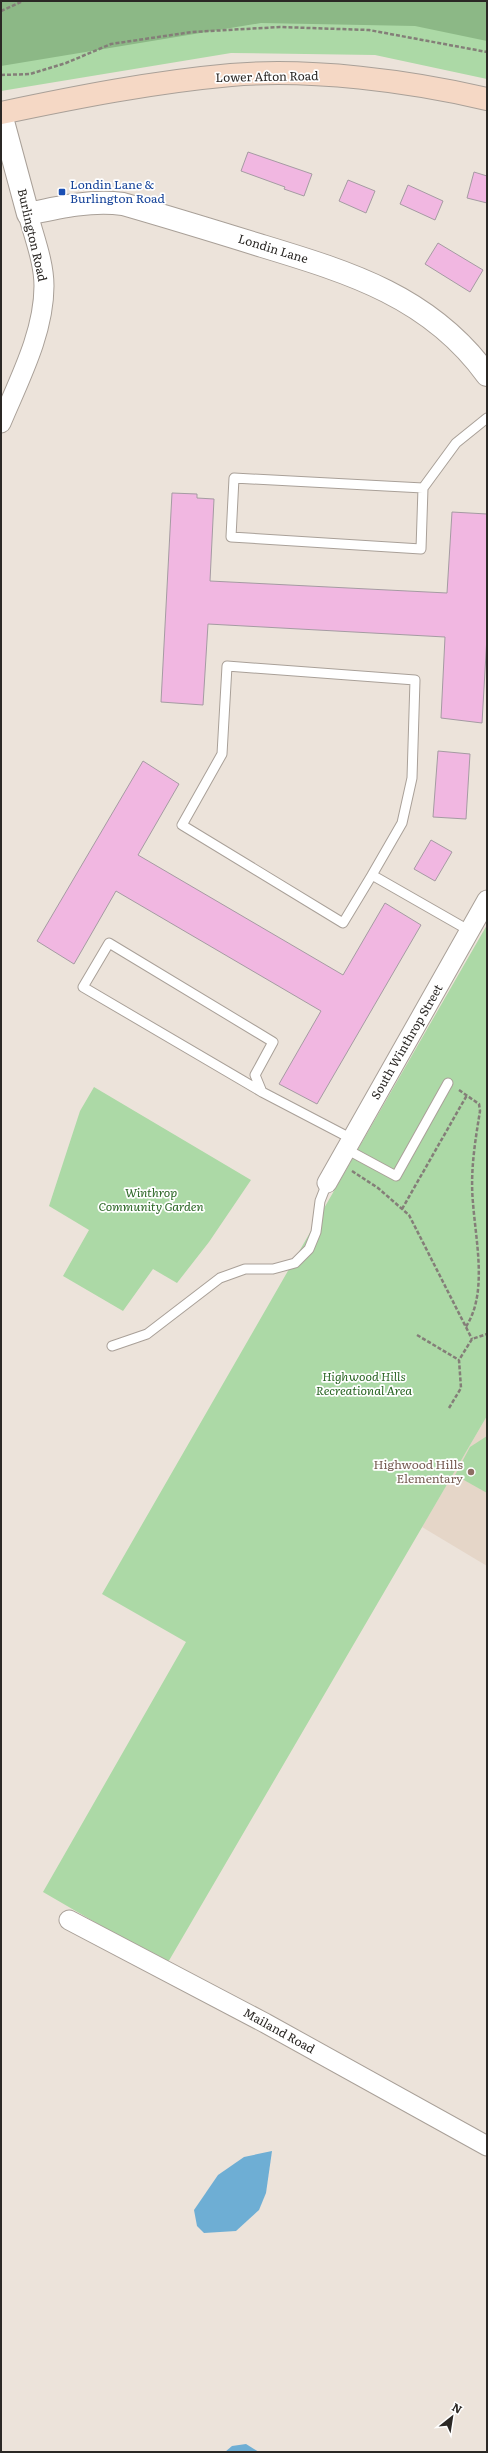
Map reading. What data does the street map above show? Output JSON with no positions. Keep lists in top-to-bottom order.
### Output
{
  "streets": {
    "main road": ["Lower Afton Road"],
    "street": [
      "Burlington Road",
      "Londin Lane",
      "South Winthrop Street",
      "Mailand Road"
    ]
  },
  "crossings": [
    ["Lower Afton Road", "Burlington Road"],
    ["Burlington Road", "Londin Lane"]
  ],
  "parks": ["Winthrop Community Garden", "Highwood Hills Recreational Area"],
  "places": {
    "transit": ["Londin Lane & Burlington Road"],
    "other": ["Highwood Hills Elementary"]
  },
  "north": "top right"
}
